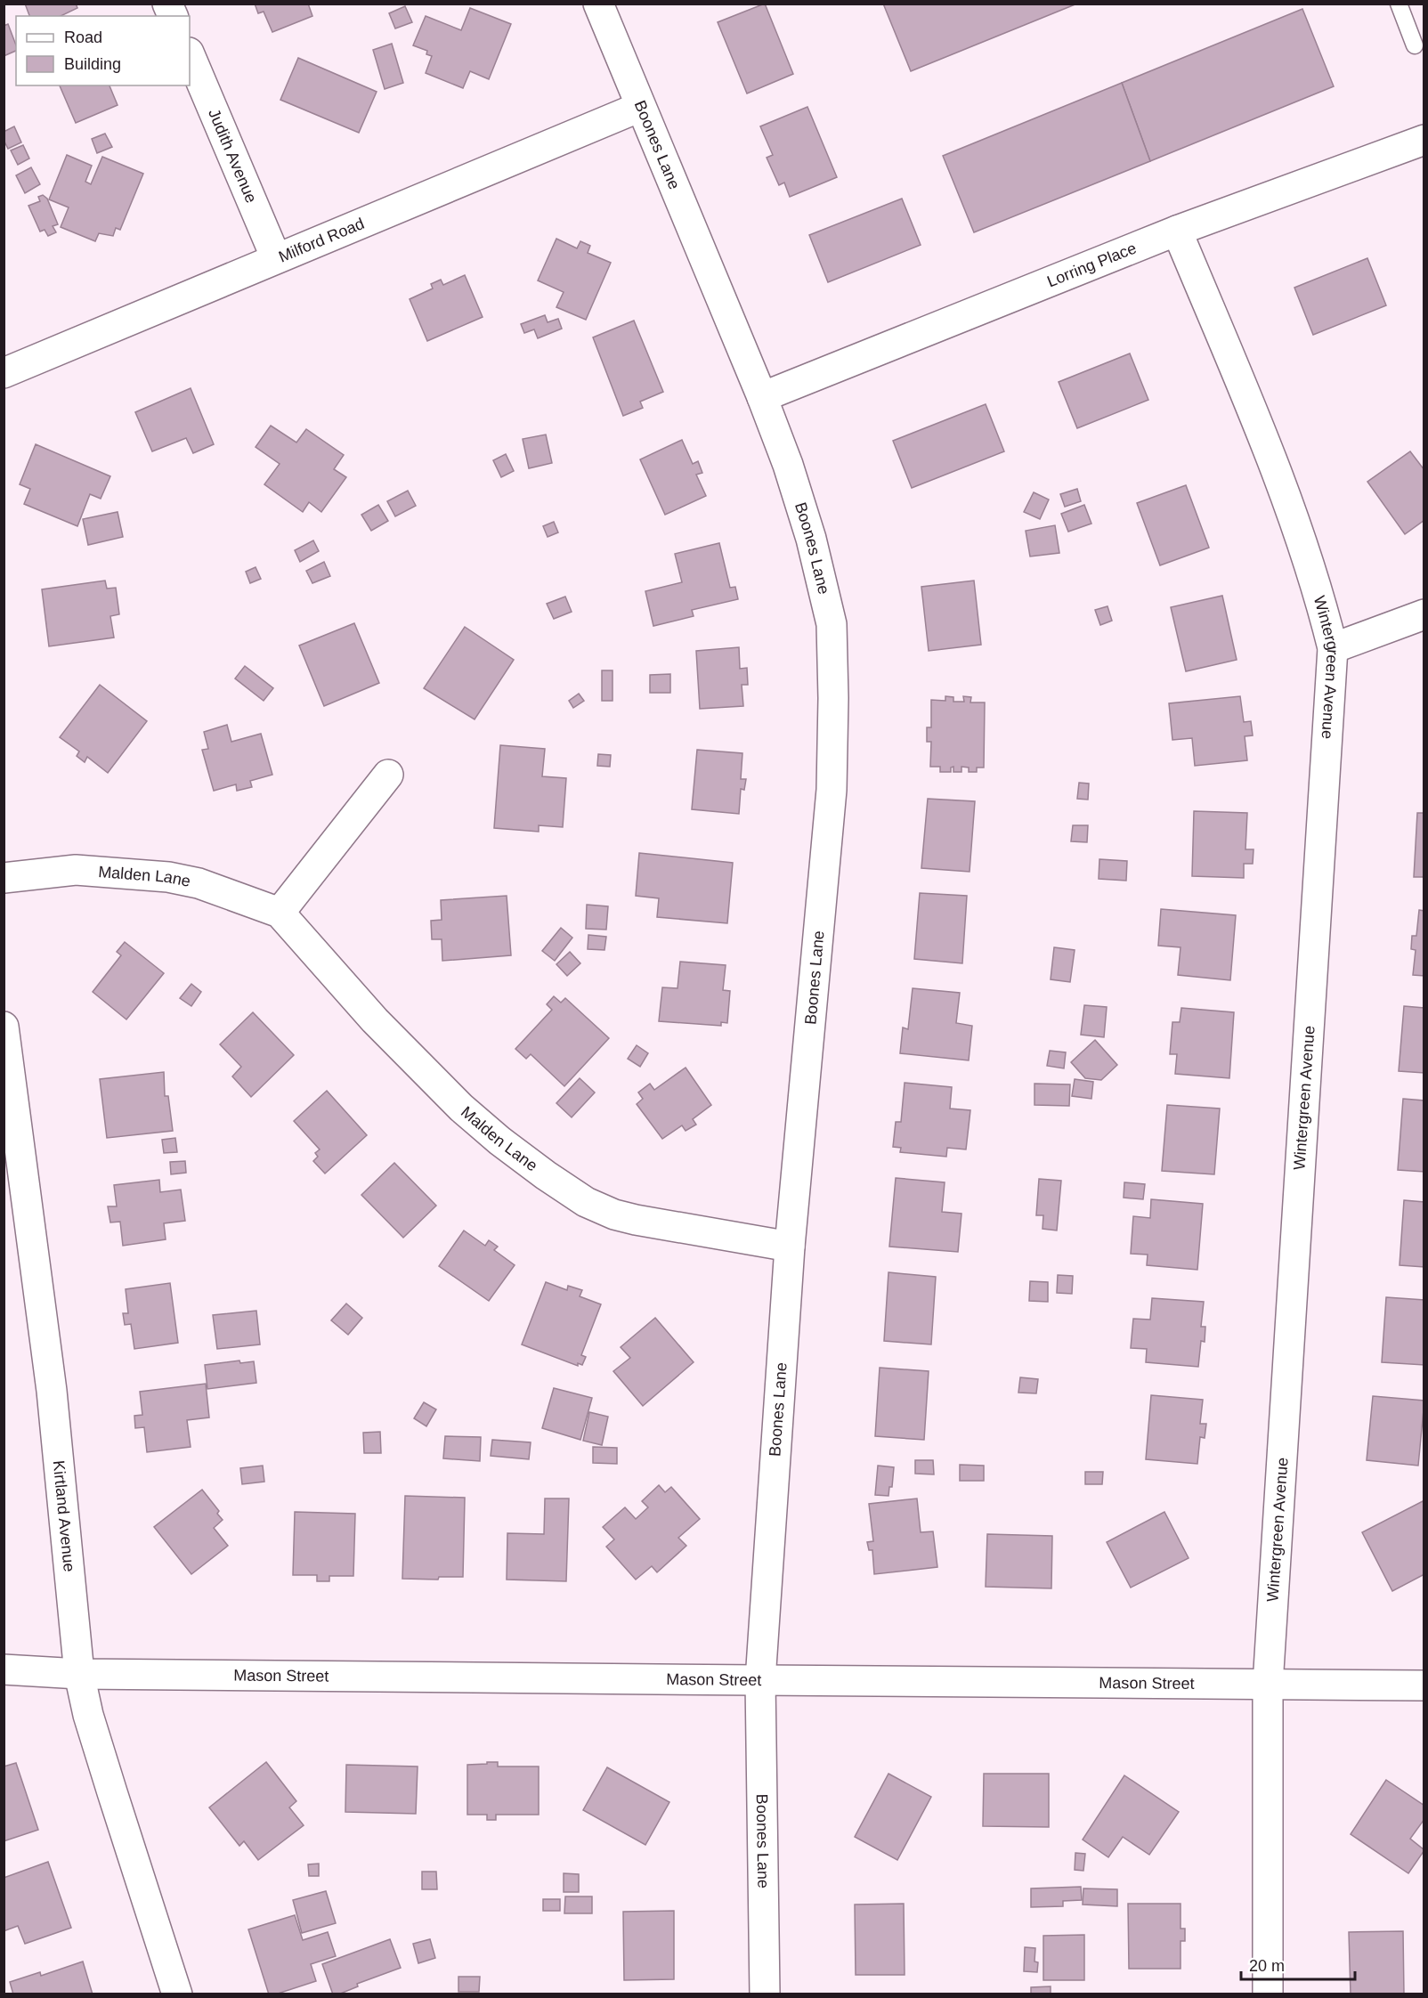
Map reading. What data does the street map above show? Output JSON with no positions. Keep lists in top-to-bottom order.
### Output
{
  "streets": {
    "street": [
      "Boones Lane",
      "Judith Avenue",
      "Milford Road",
      "Lorring Place",
      "Wintergreen Avenue",
      "Malden Lane",
      "Kirtland Avenue",
      "Mason Street"
    ]
  },
  "crossings": [
    ["Boones Lane", "Milford Road"],
    ["Boones Lane", "Lorring Place"],
    ["Boones Lane", "Malden Lane"],
    ["Boones Lane", "Mason Street"],
    ["Judith Avenue", "Milford Road"],
    ["Lorring Place", "Wintergreen Avenue"],
    ["Wintergreen Avenue", "Mason Street"],
    ["Kirtland Avenue", "Mason Street"]
  ],
  "legend": ["Road", "Building"],
  "scale_bar": "20 m"
}
